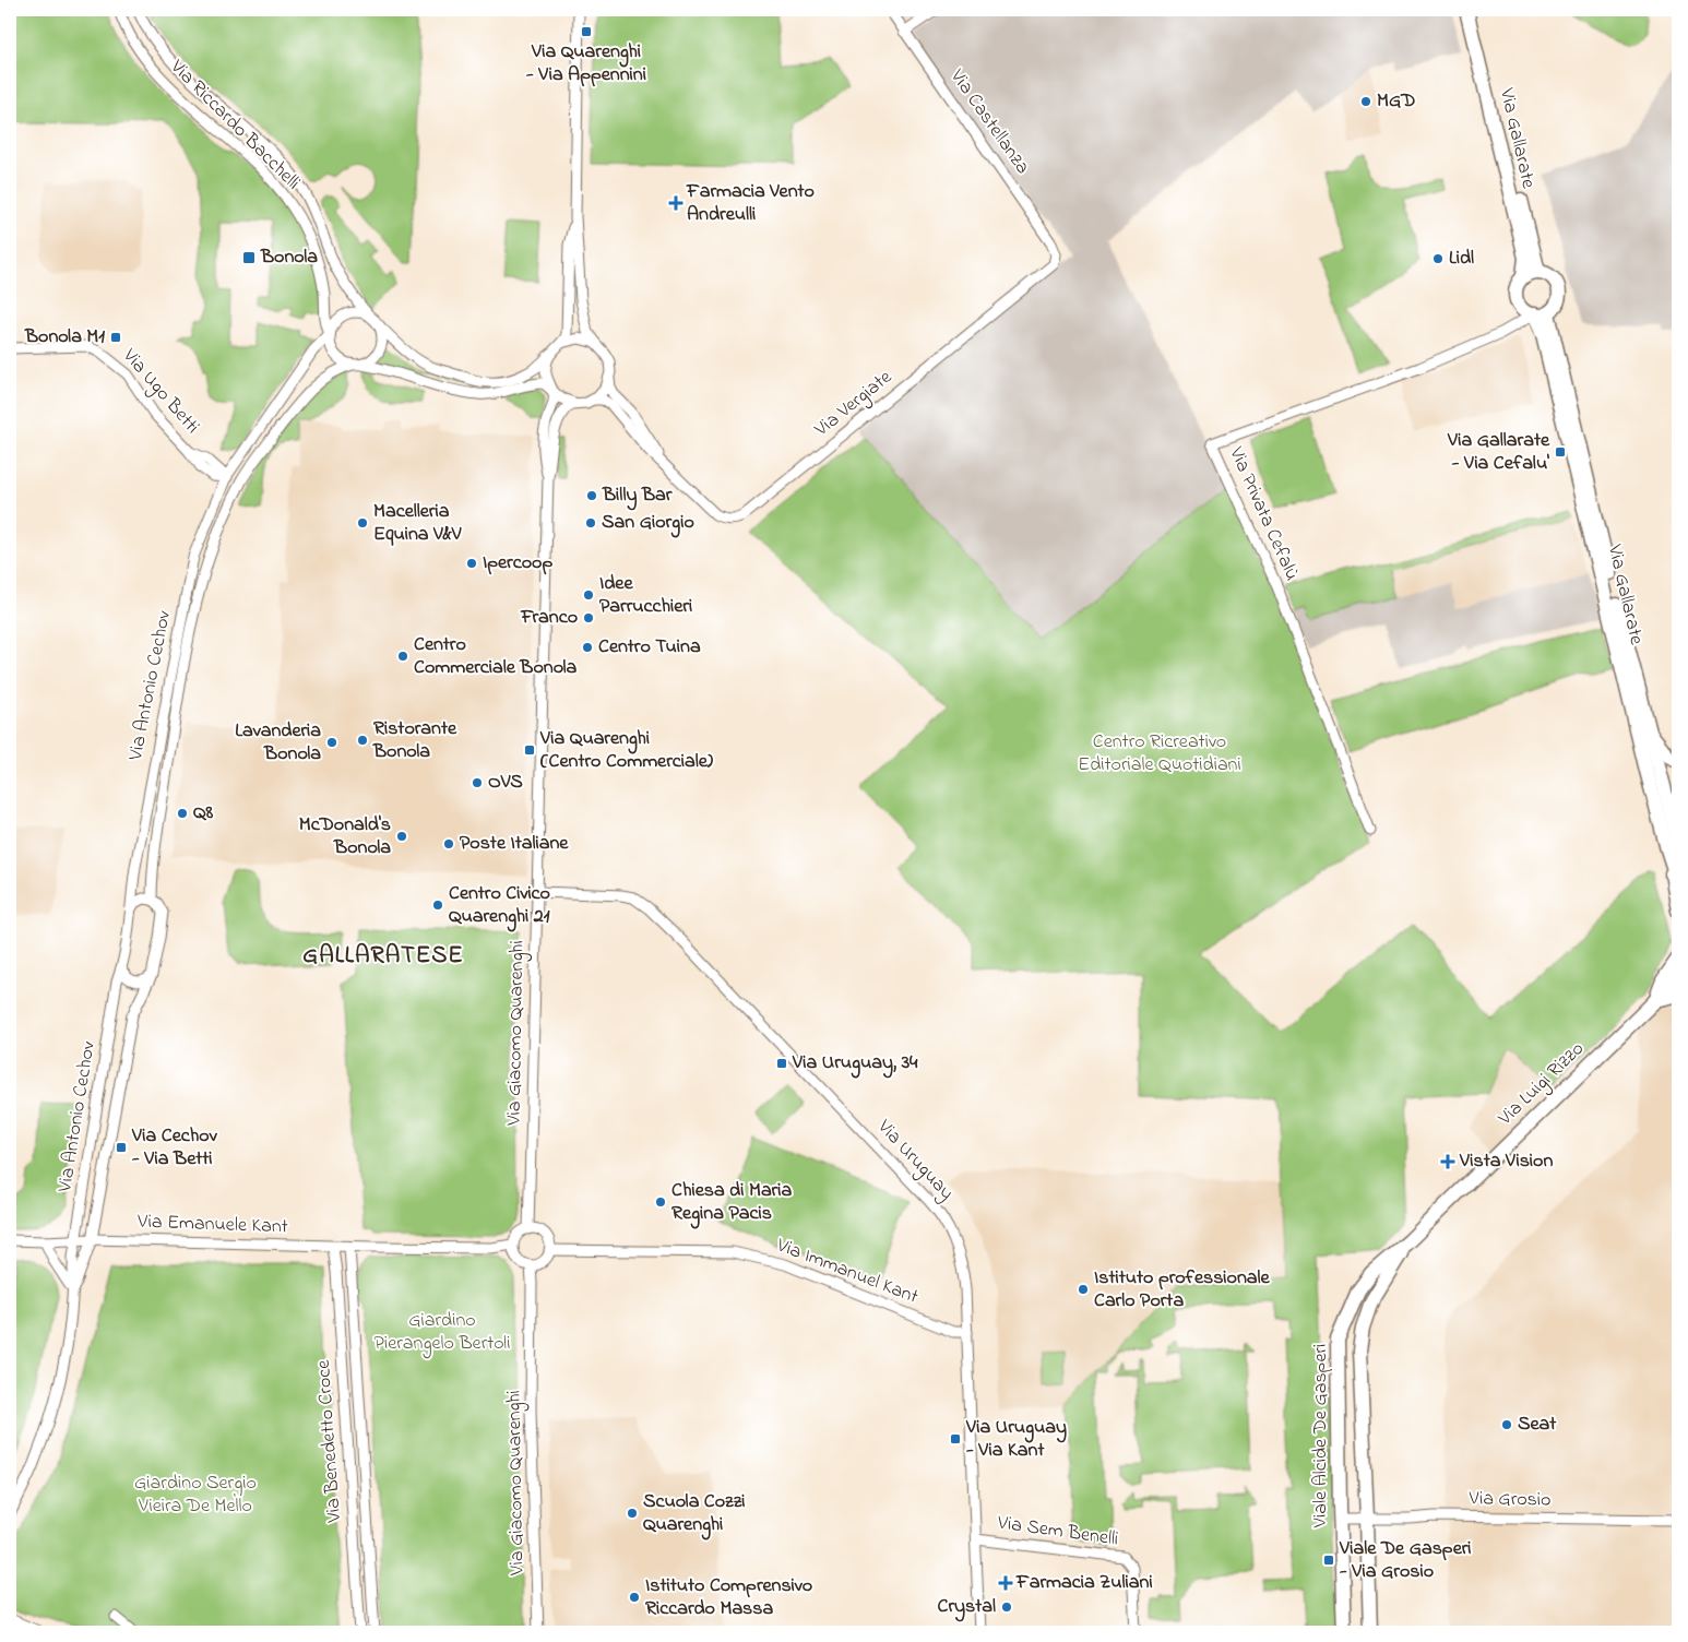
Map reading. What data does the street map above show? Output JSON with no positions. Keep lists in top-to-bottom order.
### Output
{
  "streets": {
    "main road": ["Via Gallarate", "Via Luigi Rizzo", "Viale Alcide De Gasperi"],
    "street": [
      "Via Castellanza",
      "Via Riccardo Bacchelli",
      "Via Ugo Betti",
      "Via Vergiate",
      "Via Privata Cefalù",
      "Via Antonio Cechov",
      "Via Giacomo Quarenghi",
      "Via Uruguay",
      "Via Emanuele Kant",
      "Via Immanuel Kant",
      "Via Benedetto Croce",
      "Via Grosio",
      "Via Sem Benelli"
    ]
  },
  "crossings": [
    ["Via Castellanza", "Via Vergiate"],
    ["Via Riccardo Bacchelli", "Via Antonio Cechov"],
    ["Via Gallarate", "Via Privata Cefalù"],
    ["Via Ugo Betti", "Via Antonio Cechov"],
    ["Via Vergiate", "Via Giacomo Quarenghi"],
    ["Via Antonio Cechov", "Via Emanuele Kant"],
    ["Via Giacomo Quarenghi", "Via Uruguay"],
    ["Via Giacomo Quarenghi", "Via Immanuel Kant"],
    ["Via Luigi Rizzo", "Viale Alcide De Gasperi"],
    ["Via Uruguay", "Via Immanuel Kant"],
    ["Via Uruguay", "Via Sem Benelli"],
    ["Via Emanuele Kant", "Via Benedetto Croce"],
    ["Viale Alcide De Gasperi", "Via Grosio"]
  ],
  "districts": ["GALLARATESE"],
  "parks": ["Centro Ricreativo Editoriale Quotidiani", "Giardino Pierangelo Bertoli", "Giardino Sergio Vieira De Mello"],
  "places": {
    "transit": [
      "Via Quarenghi - Via Appennini",
      "Bonola",
      "Bonola M1",
      "Via Gallarate - Via Cefalu'",
      "Via Quarenghi (Centro Commerciale)",
      "Via Uruguay, 34",
      "Via Cechov - Via Betti",
      "Via Uruguay - Via Kant",
      "Viale De Gasperi - Via Grosio"
    ],
    "other": [
      "MGD",
      "Lidl",
      "Billy Bar",
      "Macelleria Equina V&V",
      "San Giorgio",
      "Ipercoop",
      "Idee Parrucchieri",
      "Franco",
      "Centro Tuina",
      "Centro Commerciale Bonola",
      "Ristorante Bonola",
      "Lavanderia Bonola",
      "OVS",
      "Q8",
      "McDonald's Bonola",
      "Poste Italiane",
      "Centro Civico Quarenghi 21",
      "Chiesa di Maria Regina Pacis",
      "Istituto professionale Carlo Porta",
      "Seat",
      "Scuola Cozzi Quarenghi",
      "Istituto Comprensivo Riccardo Massa",
      "Crystal"
    ],
    "health": ["Farmacia Vento Andreulli", "Vista Vision", "Farmacia Zuliani"]
  }
}
